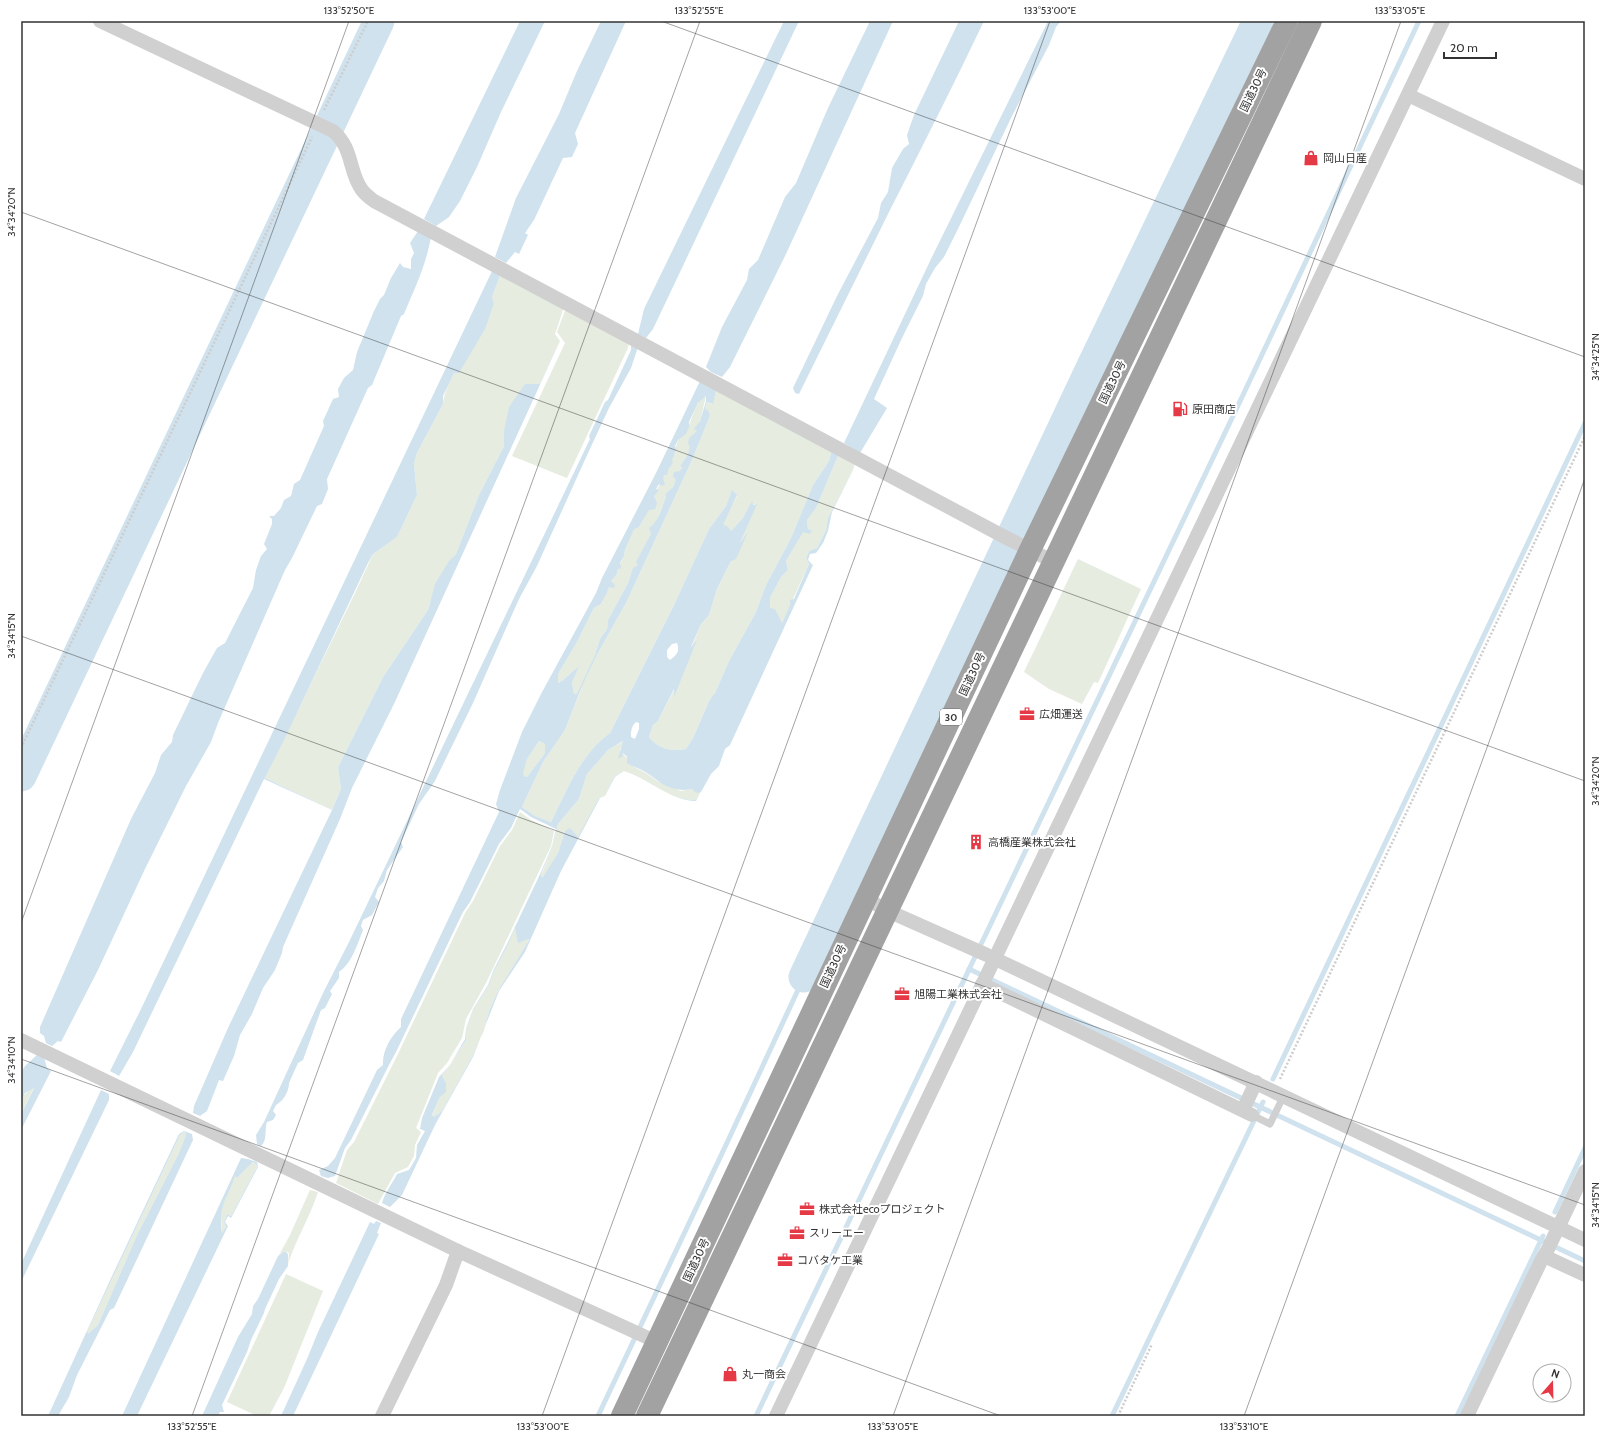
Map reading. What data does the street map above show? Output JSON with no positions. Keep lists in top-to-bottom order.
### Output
{
  "streets": {
    "highway": ["国道30号", "30"]
  },
  "places": {
    "shop": ["岡山日産", "丸一商会"],
    "fuel station": ["原田商店"],
    "office": [
      "広畑運送",
      "旭陽工業株式会社",
      "株式会社ecoプロジェクト",
      "スリーエー",
      "コバタケ工業"
    ],
    "building": ["高橋産業株式会社"]
  },
  "scale_bar": "20 m",
  "north": "top",
  "coordinates": [
    "133°52'50\"E",
    "133°52'55\"E",
    "133°53'00\"E",
    "133°53'05\"E",
    "34°34'20\"N",
    "34°34'25\"N",
    "34°34'15\"N",
    "34°34'10\"N",
    "133°53'10\"E"
  ]
}
